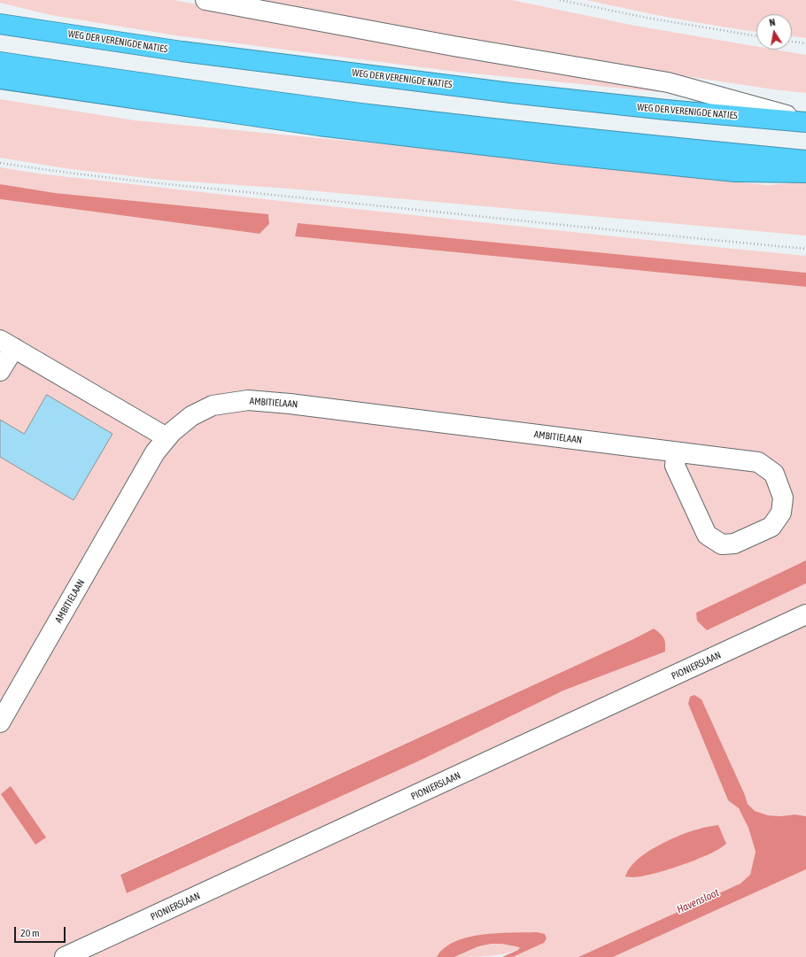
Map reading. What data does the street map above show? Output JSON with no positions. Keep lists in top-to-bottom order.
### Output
{
  "streets": {
    "highway": ["WEG DER VERENIGDE NATIES"],
    "street": ["AMBITIELAAN", "PIONIERSLAAN"]
  },
  "water": ["Havensloot"],
  "scale_bar": "20 m",
  "north": "top"
}
